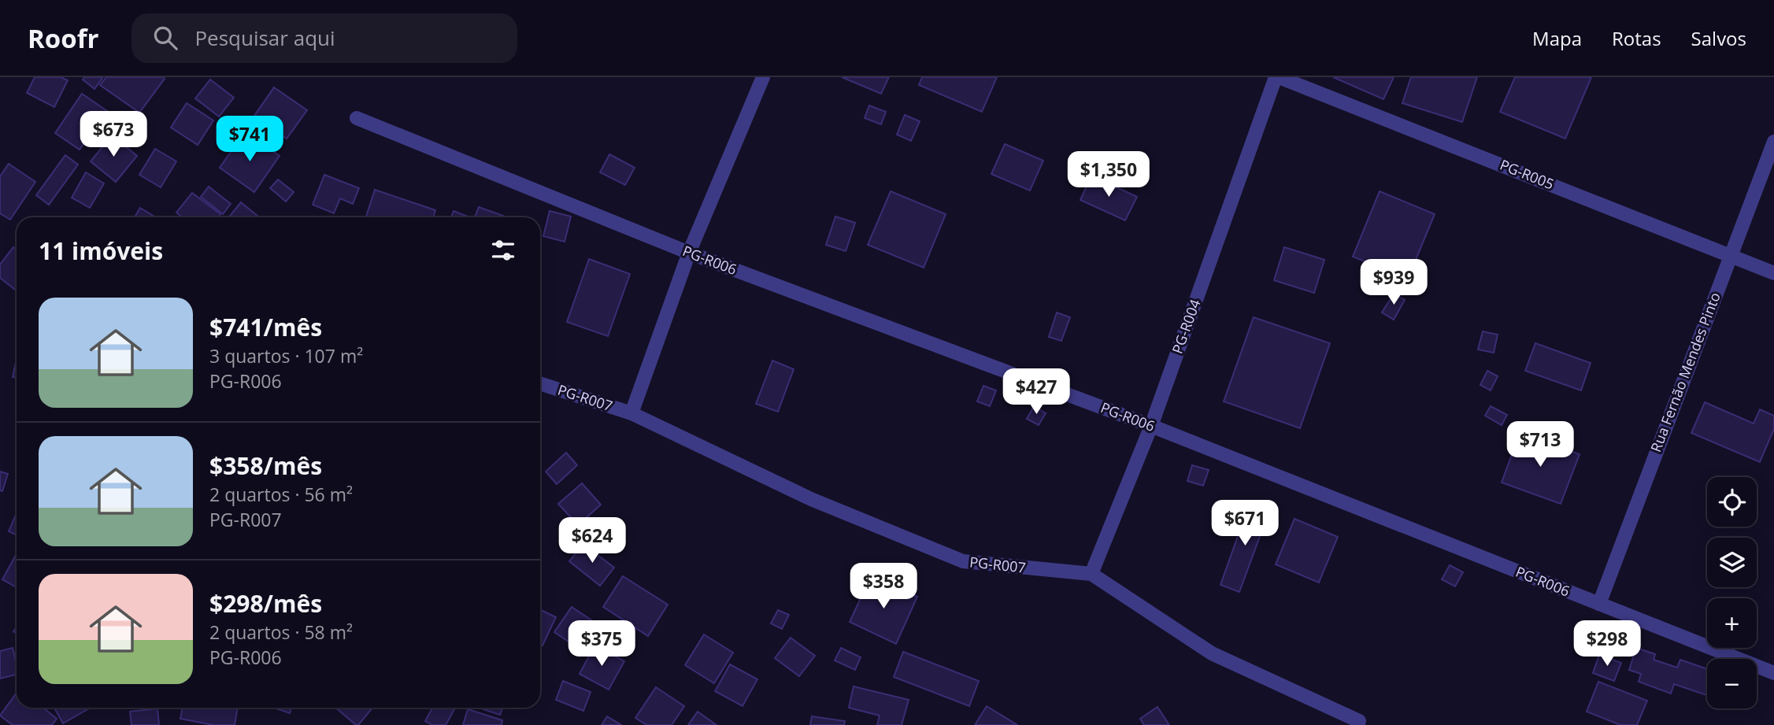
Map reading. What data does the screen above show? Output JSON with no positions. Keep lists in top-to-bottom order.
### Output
{
  "streets": {
    "street": [
      "PG-R005",
      "PG-R006",
      "PG-R004",
      "Rua Fernão Mendes Pinto",
      "PG-R007"
    ]
  },
  "crossings": [
    ["PG-R005", "PG-R004"],
    ["PG-R005", "Rua Fernão Mendes Pinto"],
    ["PG-R006", "PG-R004"],
    ["PG-R006", "Rua Fernão Mendes Pinto"],
    ["PG-R004", "PG-R007"]
  ],
  "page": {
    "header": "Roofr",
    "search": "Pesquisar aqui",
    "nav": ["Mapa", "Rotas", "Salvos"],
    "price": [
      "$673",
      "$741",
      "$1,350",
      "$939",
      "$427",
      "$713",
      "$671",
      "$624",
      "$358",
      "$375",
      "$298"
    ],
    "heading": "11 imóveis",
    "list": [
      {
        "name": "$741/mês",
        "note": "3 quartos · 107 m² · PG-R006"
      },
      {
        "name": "$358/mês",
        "note": "2 quartos · 56 m² · PG-R007"
      },
      {
        "name": "$298/mês",
        "note": "2 quartos · 58 m² · PG-R006"
      }
    ],
    "map_buttons": ["+", "−"]
  }
}
